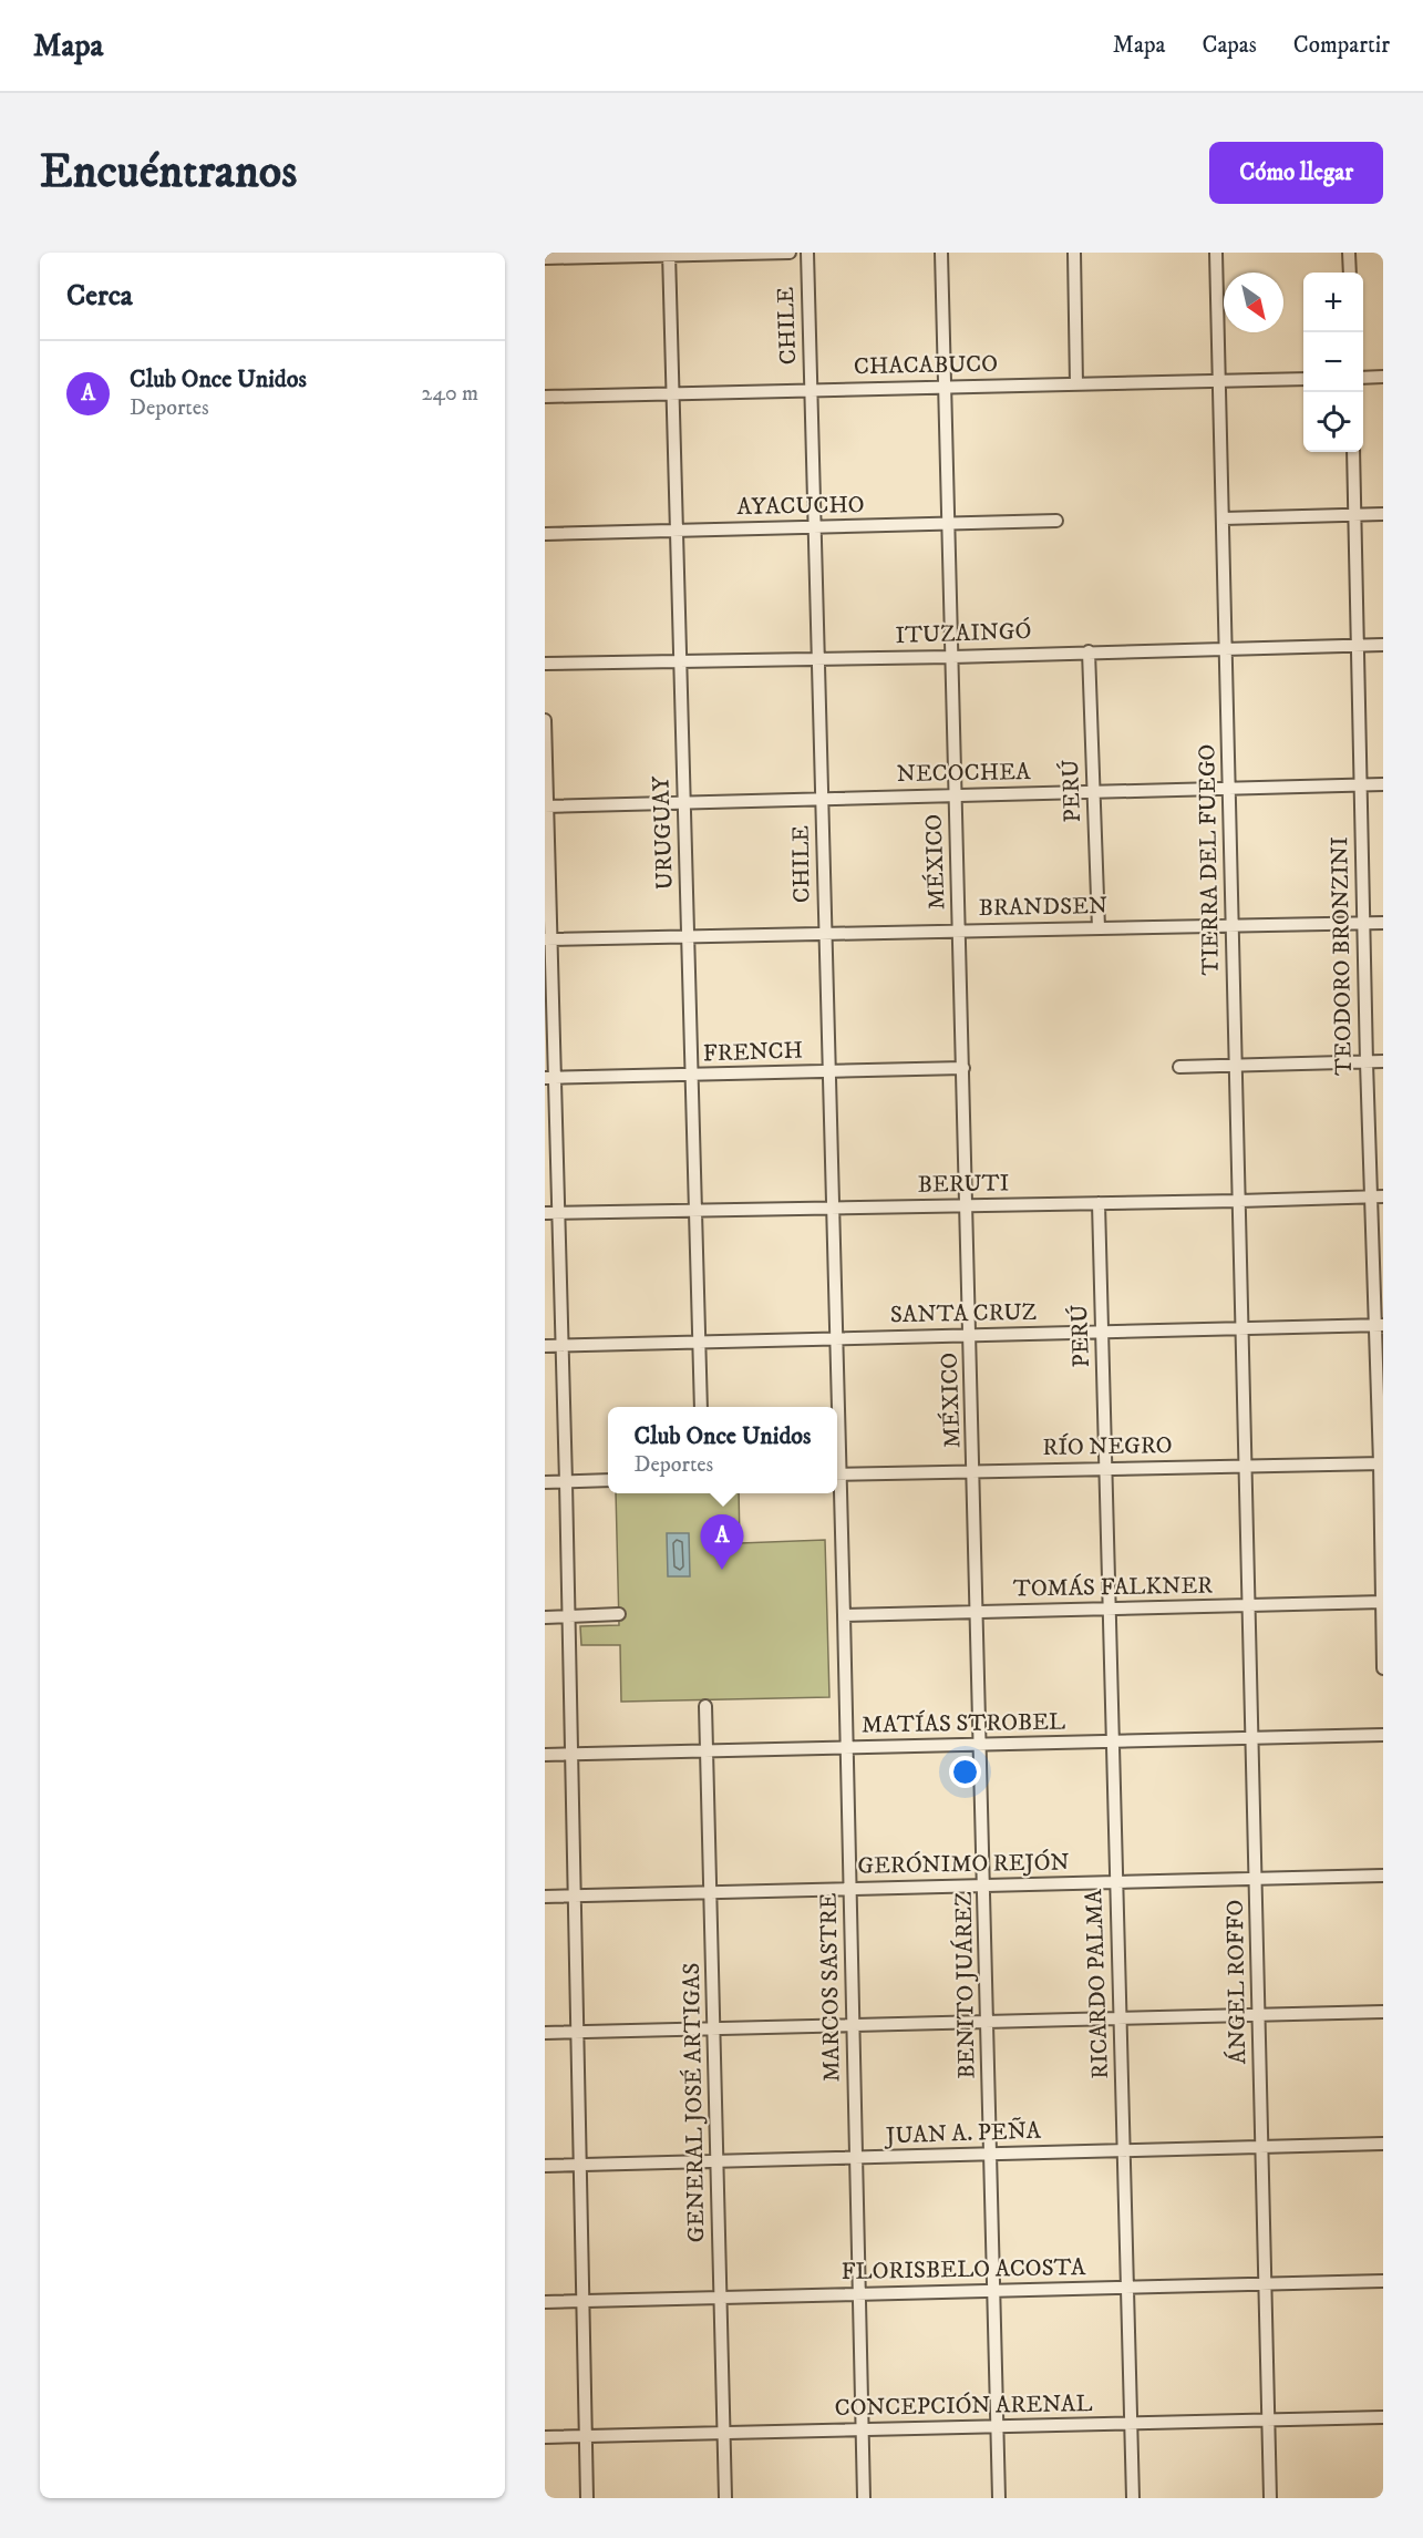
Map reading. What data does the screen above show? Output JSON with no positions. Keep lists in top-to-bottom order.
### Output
{
  "streets": {
    "street": [
      "CHILE",
      "CHACABUCO",
      "AYACUCHO",
      "ITUZAINGÓ",
      "NECOCHEA",
      "PERÚ",
      "URUGUAY",
      "TIERRA DEL FUEGO",
      "MÉXICO",
      "BRANDSEN",
      "TEODORO BRONZINI",
      "FRENCH",
      "BERUTI",
      "SANTA CRUZ",
      "RÍO NEGRO",
      "TOMÁS FALKNER",
      "MATÍAS STROBEL",
      "GERÓNIMO REJÓN",
      "ÁNGEL ROFFO",
      "RICARDO PALMA",
      "BENITO JUÁREZ",
      "MARCOS SASTRE",
      "GENERAL JOSÉ ARTIGAS",
      "JUAN A. PEÑA",
      "FLORISBELO ACOSTA",
      "CONCEPCIÓN ARENAL"
    ]
  },
  "crossings": [
    ["CHILE", "CHACABUCO"],
    ["CHILE", "AYACUCHO"],
    ["CHILE", "ITUZAINGÓ"],
    ["CHILE", "NECOCHEA"],
    ["CHILE", "BRANDSEN"],
    ["CHILE", "FRENCH"],
    ["CHILE", "BERUTI"],
    ["CHILE", "SANTA CRUZ"],
    ["CHACABUCO", "URUGUAY"],
    ["CHACABUCO", "TIERRA DEL FUEGO"],
    ["CHACABUCO", "MÉXICO"],
    ["AYACUCHO", "URUGUAY"],
    ["AYACUCHO", "MÉXICO"],
    ["ITUZAINGÓ", "PERÚ"],
    ["ITUZAINGÓ", "URUGUAY"],
    ["ITUZAINGÓ", "TIERRA DEL FUEGO"],
    ["ITUZAINGÓ", "MÉXICO"],
    ["ITUZAINGÓ", "TEODORO BRONZINI"],
    ["NECOCHEA", "PERÚ"],
    ["NECOCHEA", "URUGUAY"],
    ["NECOCHEA", "TIERRA DEL FUEGO"],
    ["NECOCHEA", "MÉXICO"],
    ["NECOCHEA", "TEODORO BRONZINI"],
    ["PERÚ", "BRANDSEN"],
    ["PERÚ", "BERUTI"],
    ["PERÚ", "SANTA CRUZ"],
    ["PERÚ", "RÍO NEGRO"],
    ["PERÚ", "RICARDO PALMA"],
    ["URUGUAY", "BRANDSEN"],
    ["URUGUAY", "FRENCH"],
    ["URUGUAY", "BERUTI"],
    ["URUGUAY", "SANTA CRUZ"],
    ["TIERRA DEL FUEGO", "BRANDSEN"],
    ["TIERRA DEL FUEGO", "BERUTI"],
    ["TIERRA DEL FUEGO", "SANTA CRUZ"],
    ["TIERRA DEL FUEGO", "RÍO NEGRO"],
    ["TIERRA DEL FUEGO", "ÁNGEL ROFFO"],
    ["MÉXICO", "BRANDSEN"],
    ["MÉXICO", "FRENCH"],
    ["MÉXICO", "BERUTI"],
    ["MÉXICO", "SANTA CRUZ"],
    ["MÉXICO", "RÍO NEGRO"],
    ["MÉXICO", "BENITO JUÁREZ"],
    ["BRANDSEN", "TEODORO BRONZINI"],
    ["TEODORO BRONZINI", "BERUTI"],
    ["TEODORO BRONZINI", "SANTA CRUZ"],
    ["TEODORO BRONZINI", "RÍO NEGRO"],
    ["TEODORO BRONZINI", "TOMÁS FALKNER"],
    ["RÍO NEGRO", "ÁNGEL ROFFO"],
    ["RÍO NEGRO", "RICARDO PALMA"],
    ["RÍO NEGRO", "BENITO JUÁREZ"],
    ["TOMÁS FALKNER", "ÁNGEL ROFFO"],
    ["TOMÁS FALKNER", "RICARDO PALMA"],
    ["TOMÁS FALKNER", "BENITO JUÁREZ"],
    ["TOMÁS FALKNER", "MARCOS SASTRE"],
    ["MATÍAS STROBEL", "ÁNGEL ROFFO"],
    ["MATÍAS STROBEL", "RICARDO PALMA"],
    ["MATÍAS STROBEL", "BENITO JUÁREZ"],
    ["MATÍAS STROBEL", "MARCOS SASTRE"],
    ["MATÍAS STROBEL", "GENERAL JOSÉ ARTIGAS"],
    ["GERÓNIMO REJÓN", "ÁNGEL ROFFO"],
    ["GERÓNIMO REJÓN", "RICARDO PALMA"],
    ["GERÓNIMO REJÓN", "BENITO JUÁREZ"],
    ["GERÓNIMO REJÓN", "MARCOS SASTRE"],
    ["GERÓNIMO REJÓN", "GENERAL JOSÉ ARTIGAS"],
    ["ÁNGEL ROFFO", "JUAN A. PEÑA"],
    ["ÁNGEL ROFFO", "FLORISBELO ACOSTA"],
    ["ÁNGEL ROFFO", "CONCEPCIÓN ARENAL"],
    ["RICARDO PALMA", "JUAN A. PEÑA"],
    ["RICARDO PALMA", "FLORISBELO ACOSTA"],
    ["RICARDO PALMA", "CONCEPCIÓN ARENAL"],
    ["BENITO JUÁREZ", "JUAN A. PEÑA"],
    ["BENITO JUÁREZ", "FLORISBELO ACOSTA"],
    ["BENITO JUÁREZ", "CONCEPCIÓN ARENAL"],
    ["MARCOS SASTRE", "JUAN A. PEÑA"],
    ["MARCOS SASTRE", "FLORISBELO ACOSTA"],
    ["MARCOS SASTRE", "CONCEPCIÓN ARENAL"],
    ["GENERAL JOSÉ ARTIGAS", "JUAN A. PEÑA"],
    ["GENERAL JOSÉ ARTIGAS", "FLORISBELO ACOSTA"],
    ["GENERAL JOSÉ ARTIGAS", "CONCEPCIÓN ARENAL"]
  ],
  "north": "bottom right",
  "page": {
    "header": "Mapa",
    "nav": ["Mapa", "Capas", "Compartir"],
    "buttons": "Cómo llegar",
    "title": "Encuéntranos",
    "heading": "Cerca",
    "map_buttons": ["+", "−"],
    "list": [
      {
        "mark": "A",
        "name": "Club Once Unidos",
        "note": "Deportes",
        "value": "240 m"
      }
    ],
    "popup": ["Club Once Unidos", "Deportes"],
    "pins": "A"
  }
}
